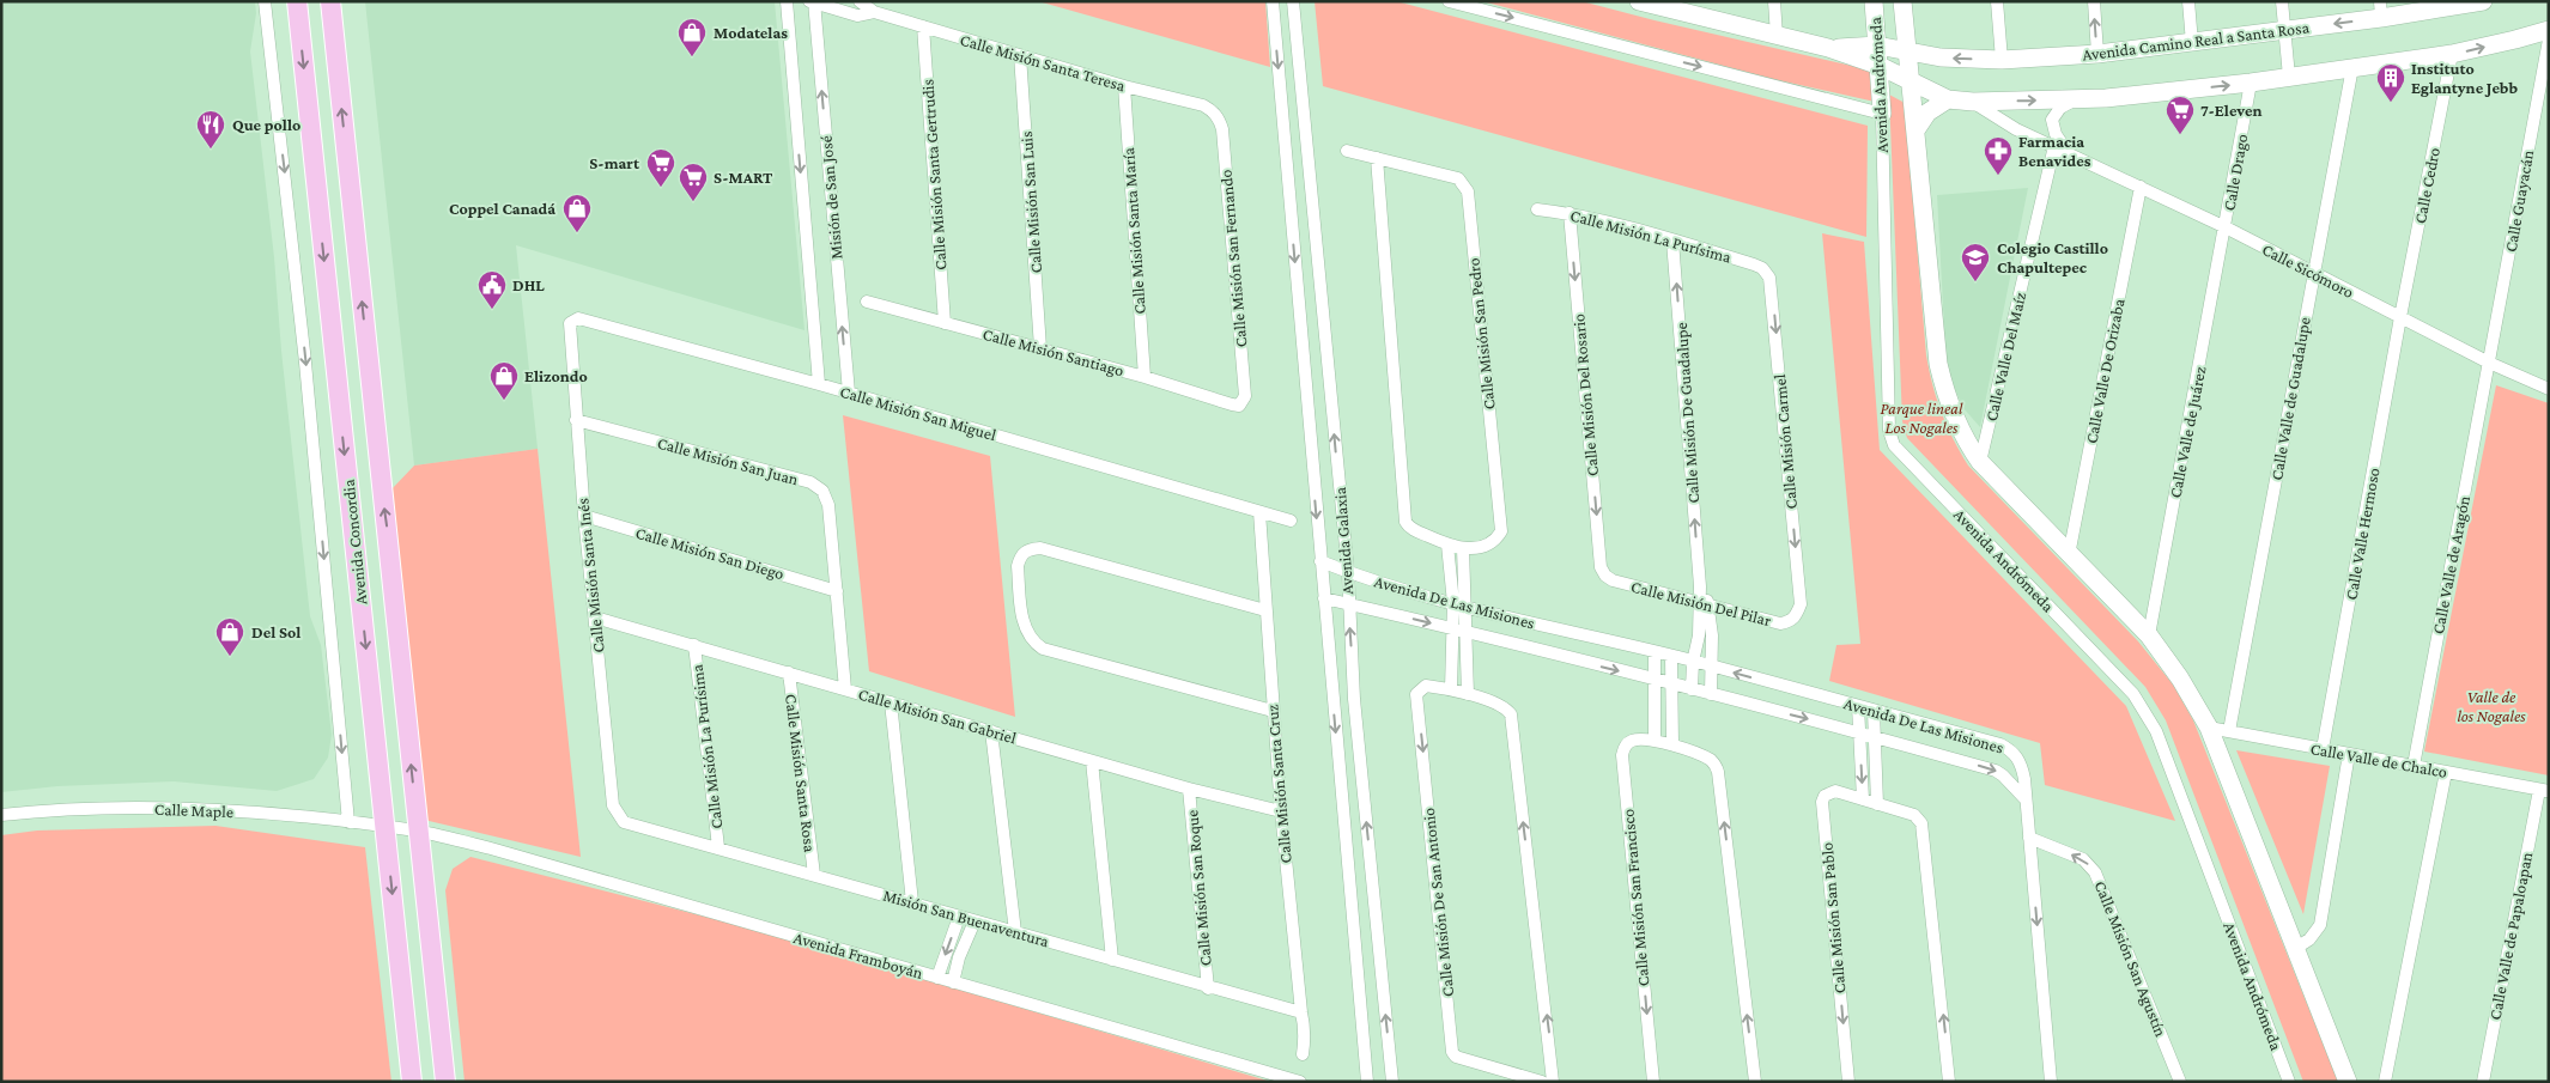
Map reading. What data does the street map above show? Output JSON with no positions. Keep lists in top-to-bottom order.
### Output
{
  "streets": {
    "main road": ["Avenida Concordia"],
    "street": [
      "Avenida Camino Real a Santa Rosa",
      "Calle Misión Santa Teresa",
      "Avenida Andrómeda",
      "Calle Drago",
      "Calle Misión Santa Gertrudis",
      "Calle Cedro",
      "Misión de San José",
      "Calle Guayacán",
      "Calle Misión San Luis",
      "Calle Misión Santa María",
      "Calle Misión La Purísima",
      "Calle Misión San Fernando",
      "Calle Sicómoro",
      "Calle Misión San Pedro",
      "Calle Misión Santiago",
      "Calle Valle Del Maíz",
      "Calle Valle De Orizaba",
      "Calle Misión Del Rosario",
      "Calle Valle de Guadalupe",
      "Calle Misión San Miguel",
      "Calle Misión De Guadalupe",
      "Calle Valle de Juárez",
      "Calle Misión Carmel",
      "Calle Misión San Juan",
      "Calle Valle Hermoso",
      "Avenida Galaxia",
      "Calle Misión San Diego",
      "Calle Valle de Aragón",
      "Calle Misión Santa Inés",
      "Avenida De Las Misiones",
      "Calle Misión Del Pilar",
      "Calle Misión San Gabriel",
      "Calle Valle de Chalco",
      "Calle Misión Santa Rosa",
      "Calle Misión Santa Cruz",
      "Calle Maple",
      "Calle Misión San Roque",
      "Calle Misión San Francisco",
      "Calle Misión De San Antonio",
      "Misión San Buenaventura",
      "Calle Misión San Pablo",
      "Calle Valle de Papaloapan",
      "Avenida Framboyán",
      "Calle Misión San Agustín"
    ]
  },
  "crossings": [
    ["Avenida Camino Real a Santa Rosa", "Avenida Andrómeda"],
    ["Calle Misión Santa Teresa", "Calle Misión Santa Gertrudis"],
    ["Calle Misión Santa Teresa", "Misión de San José"],
    ["Calle Misión Santa Teresa", "Calle Misión San Luis"],
    ["Calle Misión Santa Teresa", "Calle Misión Santa María"],
    ["Calle Misión Santa Teresa", "Calle Misión San Fernando"],
    ["Avenida Andrómeda", "Calle Valle Del Maíz"],
    ["Avenida Andrómeda", "Calle Valle De Orizaba"],
    ["Avenida Andrómeda", "Calle Valle de Juárez"],
    ["Avenida Andrómeda", "Calle Valle de Chalco"],
    ["Calle Drago", "Calle Sicómoro"],
    ["Calle Drago", "Calle Valle de Juárez"],
    ["Calle Misión Santa Gertrudis", "Calle Misión Santiago"],
    ["Calle Cedro", "Calle Sicómoro"],
    ["Calle Cedro", "Calle Valle Hermoso"],
    ["Misión de San José", "Calle Misión San Miguel"],
    ["Calle Guayacán", "Calle Sicómoro"],
    ["Calle Guayacán", "Calle Valle de Aragón"],
    ["Calle Misión San Luis", "Calle Misión Santiago"],
    ["Calle Misión Santa María", "Calle Misión Santiago"],
    ["Calle Misión La Purísima", "Calle Misión Del Rosario"],
    ["Calle Misión La Purísima", "Calle Misión De Guadalupe"],
    ["Calle Misión La Purísima", "Calle Misión Carmel"],
    ["Calle Misión La Purísima", "Calle Misión San Gabriel"],
    ["Calle Misión La Purísima", "Misión San Buenaventura"],
    ["Calle Misión San Fernando", "Calle Misión Santiago"],
    ["Calle Sicómoro", "Calle Valle Del Maíz"],
    ["Calle Sicómoro", "Calle Valle De Orizaba"],
    ["Calle Sicómoro", "Calle Valle de Guadalupe"],
    ["Calle Sicómoro", "Calle Valle de Juárez"],
    ["Calle Sicómoro", "Calle Valle Hermoso"],
    ["Calle Sicómoro", "Calle Valle de Aragón"],
    ["Calle Misión Del Rosario", "Calle Misión Del Pilar"],
    ["Calle Valle de Guadalupe", "Calle Valle de Chalco"],
    ["Calle Misión San Miguel", "Calle Misión Santa Inés"],
    ["Calle Misión San Miguel", "Calle Misión Santa Cruz"],
    ["Calle Misión De Guadalupe", "Avenida De Las Misiones"],
    ["Calle Misión De Guadalupe", "Calle Misión Del Pilar"],
    ["Calle Misión Carmel", "Calle Misión Del Pilar"],
    ["Calle Misión San Juan", "Calle Misión San Diego"],
    ["Calle Misión San Juan", "Calle Misión Santa Inés"],
    ["Calle Misión San Juan", "Calle Misión San Gabriel"],
    ["Calle Valle Hermoso", "Calle Valle de Chalco"],
    ["Avenida Galaxia", "Avenida De Las Misiones"],
    ["Avenida Concordia", "Calle Maple"],
    ["Avenida Concordia", "Avenida Framboyán"],
    ["Calle Misión San Diego", "Calle Misión Santa Inés"],
    ["Calle Valle de Aragón", "Calle Valle de Chalco"],
    ["Calle Misión Santa Inés", "Calle Misión San Gabriel"],
    ["Calle Misión Santa Inés", "Misión San Buenaventura"],
    ["Calle Misión San Gabriel", "Calle Misión Santa Rosa"],
    ["Calle Misión San Gabriel", "Calle Misión Santa Cruz"],
    ["Calle Misión San Gabriel", "Calle Misión San Roque"],
    ["Calle Valle de Chalco", "Calle Valle de Papaloapan"],
    ["Calle Misión Santa Rosa", "Misión San Buenaventura"],
    ["Calle Misión Santa Cruz", "Misión San Buenaventura"],
    ["Calle Maple", "Avenida Framboyán"],
    ["Calle Misión San Roque", "Misión San Buenaventura"]
  ],
  "one_way": [
    "Calle Misión Del Rosario",
    "Calle Misión De Guadalupe",
    "Calle Misión Carmel",
    "Calle Misión San Agustín"
  ],
  "parks": ["Parque lineal Los Nogales", "Valle de los Nogales"],
  "places": {
    "shop": [
      "Modatelas",
      "Coppel Canadá",
      "Elizondo",
      "Del Sol"
    ],
    "building": ["Instituto Eglantyne Jebb"],
    "supermarket": ["7-Eleven", "S-mart", "S-MART"],
    "restaurant": ["Que pollo"],
    "pharmacy": ["Farmacia Benavides"],
    "school or university": ["Colegio Castillo Chapultepec"],
    "public building": ["DHL"]
  }
}
